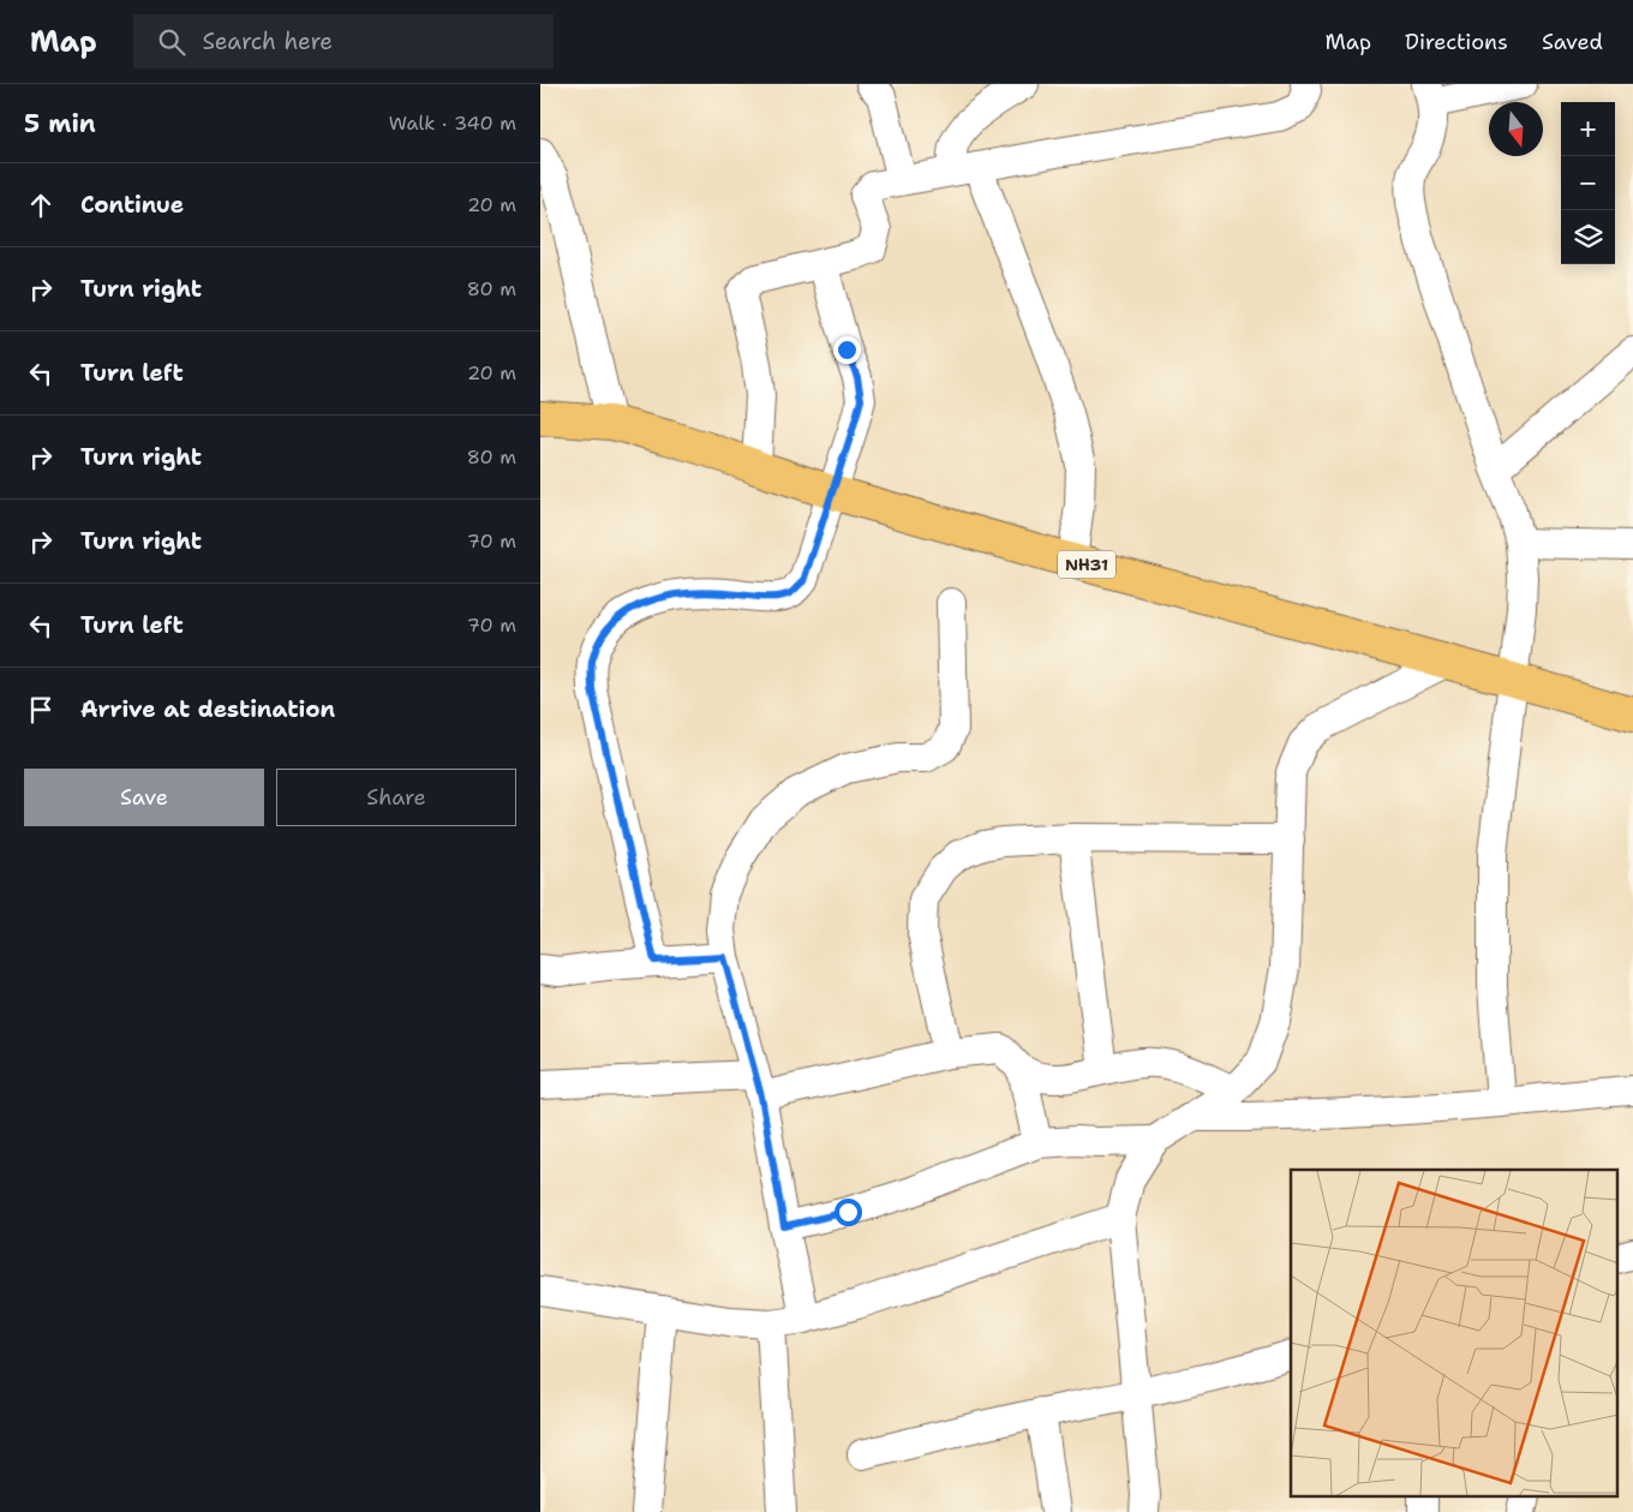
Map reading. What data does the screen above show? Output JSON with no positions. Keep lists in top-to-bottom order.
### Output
{
  "streets": {
    "highway": ["NH31"]
  },
  "north": "bottom",
  "page": {
    "header": "Map",
    "search": "Search here",
    "nav": ["Map", "Directions", "Saved"],
    "heading": ["5 min", "Walk · 340 m"],
    "map_buttons": ["+", "−"],
    "list": [
      ["Continue", "20 m"],
      ["Turn right", "80 m"],
      ["Turn left", "20 m"],
      ["Turn right", "80 m"],
      ["Turn right", "70 m"],
      ["Turn left", "70 m"],
      "Arrive at destination"
    ],
    "buttons": ["Save", "Share"]
  }
}
